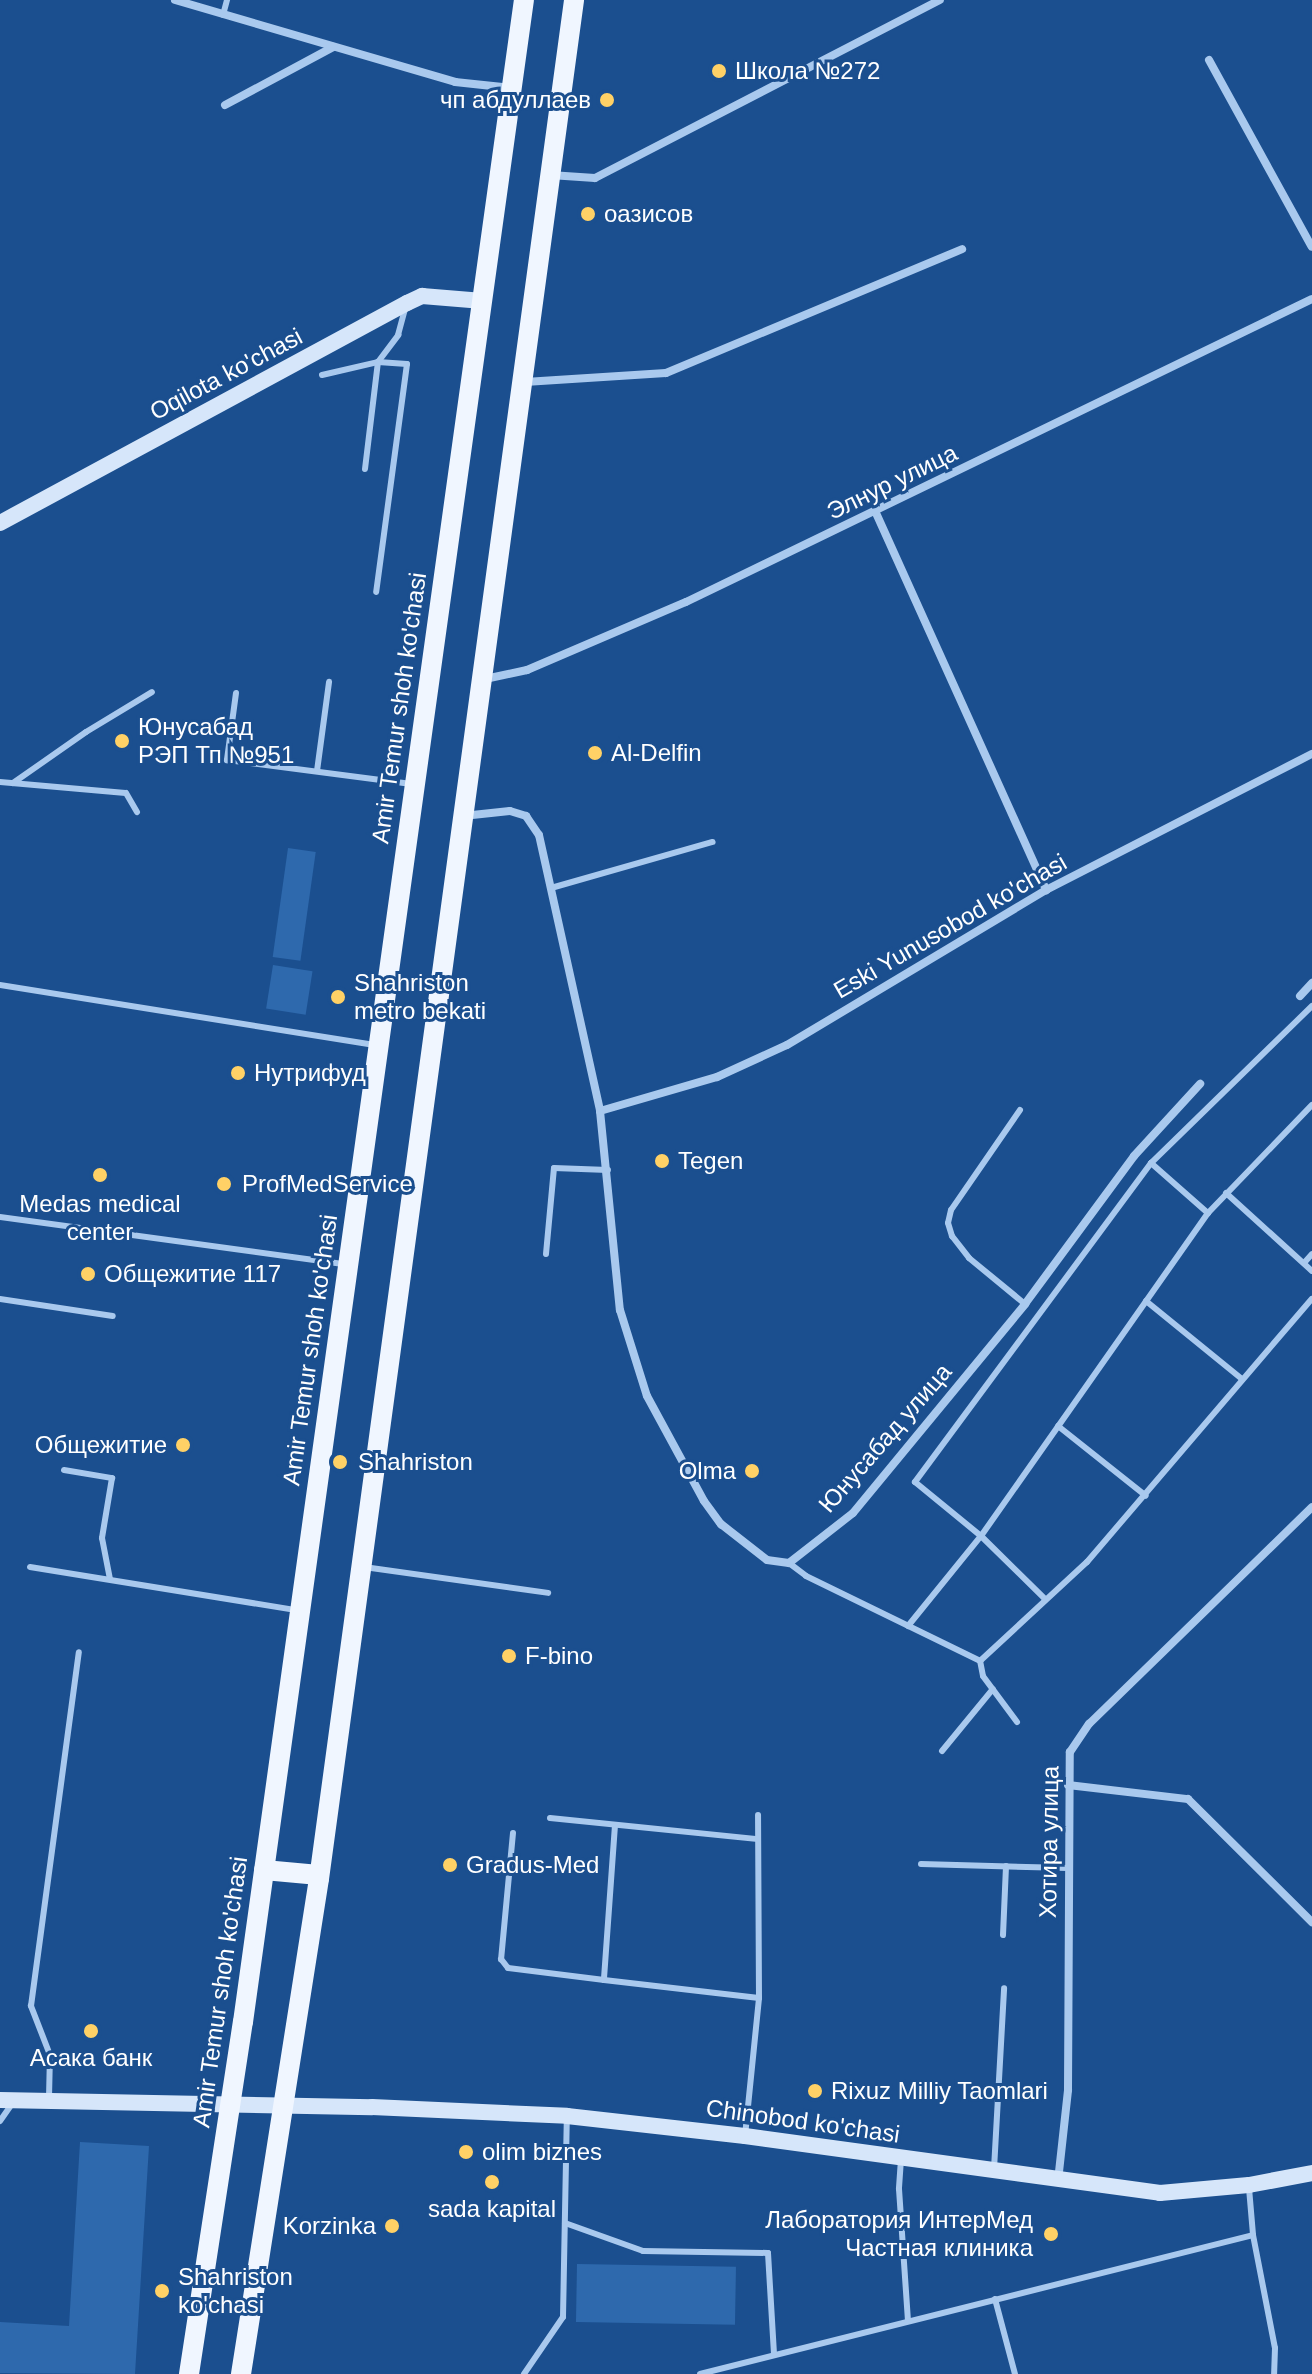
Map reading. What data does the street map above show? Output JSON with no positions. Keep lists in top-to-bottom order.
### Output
{
  "streets": {
    "main road": ["Oqilota ko'chasi", "Amir Temur shoh ko'chasi", "Chinobod ko'chasi"],
    "street": [
      "Элнур улица",
      "Eski Yunusobod ko'chasi",
      "Юнусабад улица",
      "Хотира улица"
    ]
  },
  "crossings": [
    ["Oqilota ko'chasi", "Amir Temur shoh ko'chasi"],
    ["Amir Temur shoh ko'chasi", "Chinobod ko'chasi"],
    ["Хотира улица", "Chinobod ko'chasi"]
  ],
  "places": [
    "Школа №272",
    "чп абдуллаев",
    "оазисов",
    "Юнусабад РЭП Тп №951",
    "Al-Delfin",
    "Shahriston metro bekati",
    "Нутрифуд",
    "Tegen",
    "Medas medical center",
    "ProfMedService",
    "Общежитие 117",
    "Общежитие",
    "Shahriston",
    "Olma",
    "F-bino",
    "Gradus-Med",
    "Асака банк",
    "Rixuz Milliy Taomlari",
    "olim biznes",
    "sada kapital",
    "Korzinka",
    "Лаборатория ИнтерМед Частная клиника",
    "Shahriston ko'chasi"
  ]
}
